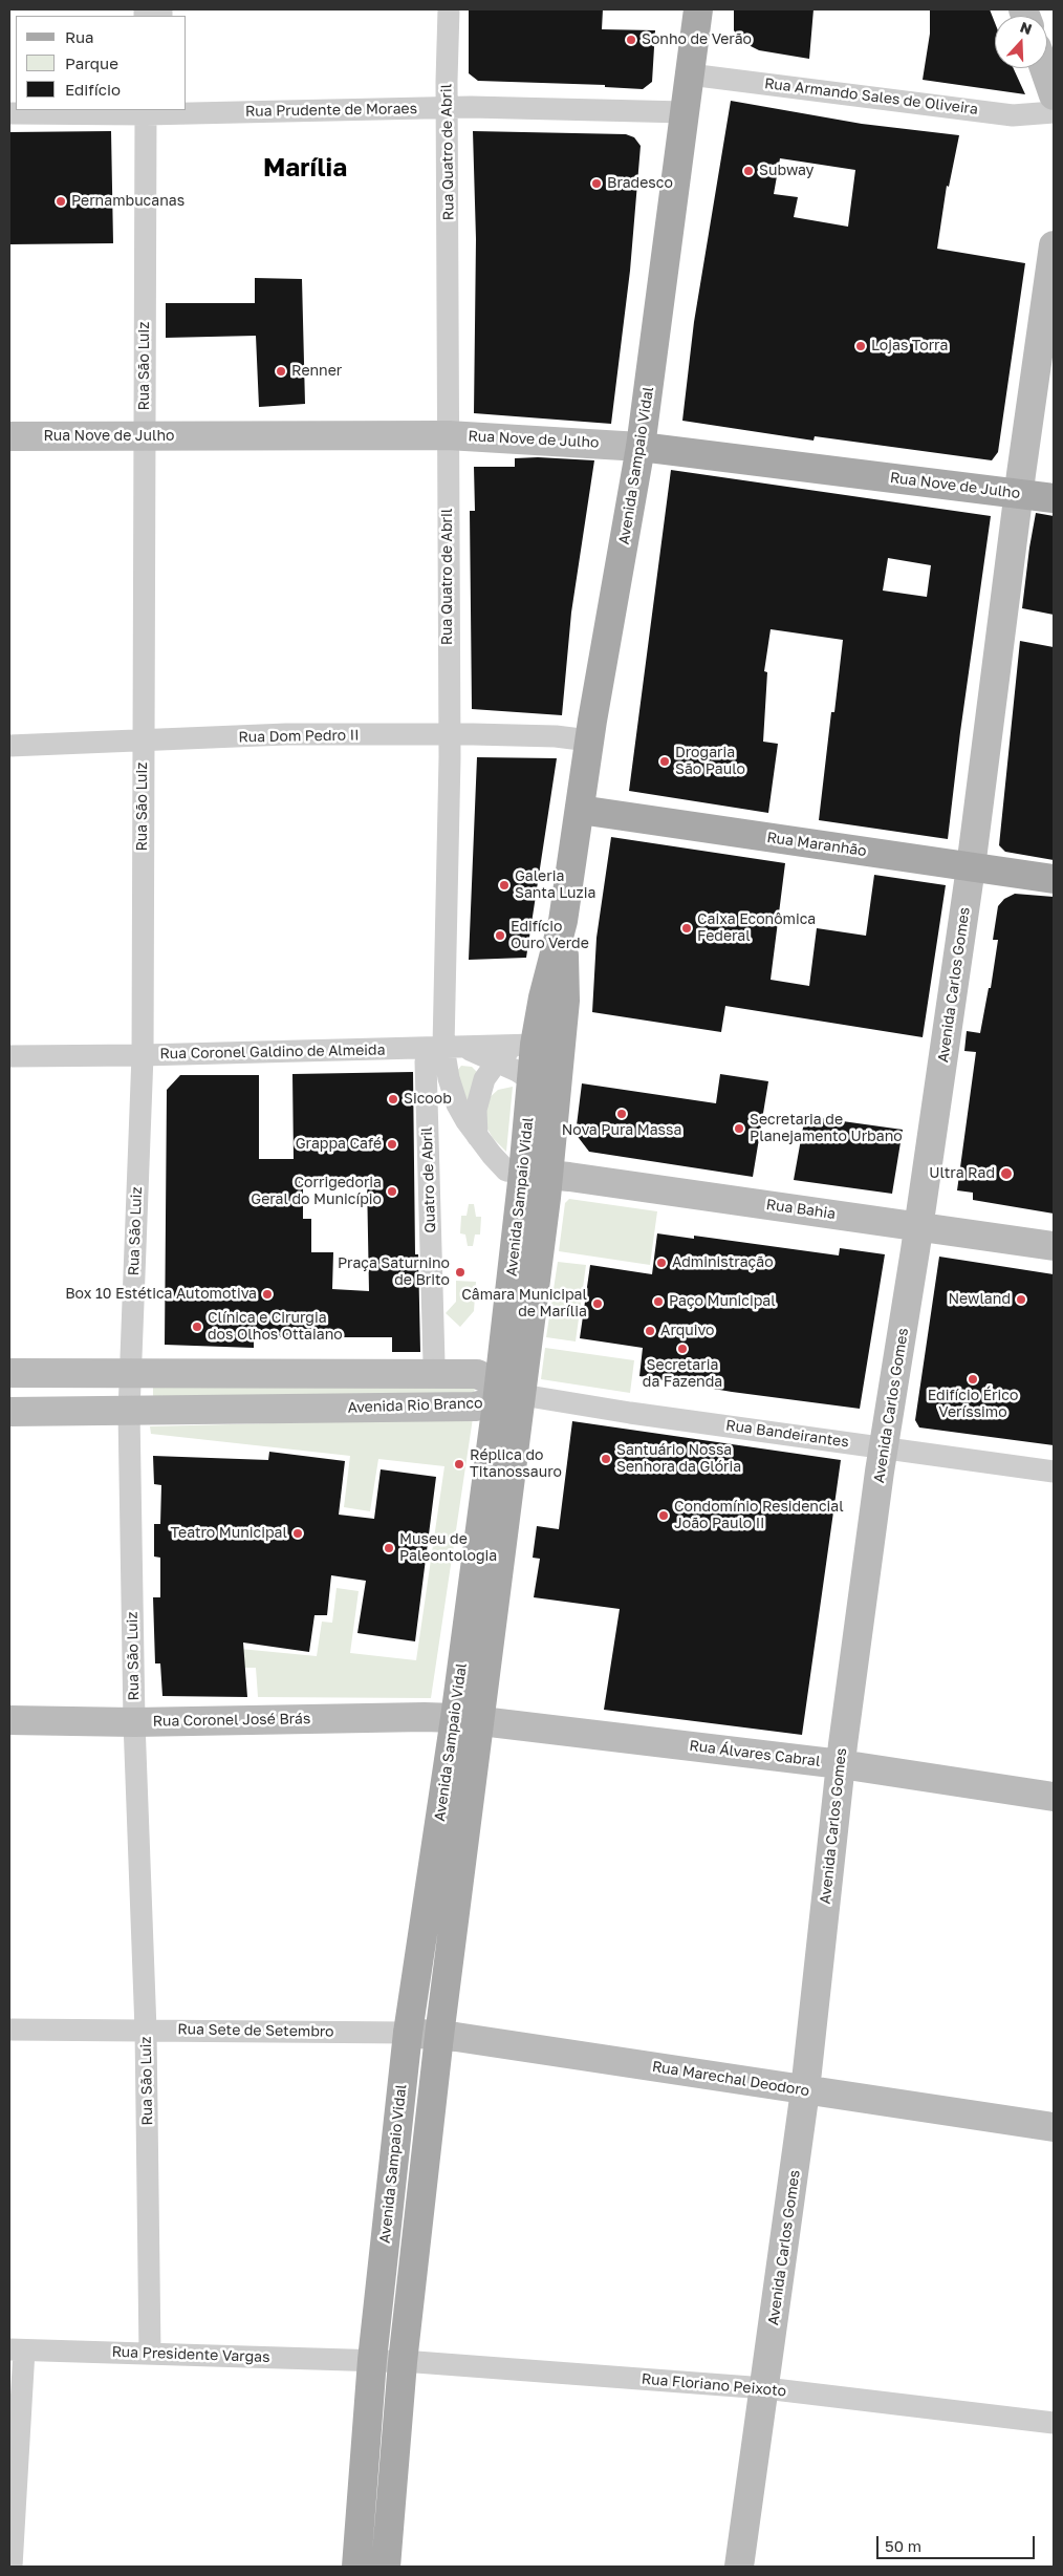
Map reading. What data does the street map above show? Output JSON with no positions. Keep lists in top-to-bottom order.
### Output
{
  "streets": {
    "main road": ["Rua Nove de Julho", "Avenida Sampaio Vidal", "Rua Maranhão"],
    "street": [
      "Rua Armando Sales de Oliveira",
      "Rua Prudente de Moraes",
      "Rua Quatro de Abril",
      "Rua São Luiz",
      "Rua Dom Pedro II",
      "Avenida Carlos Gomes",
      "Rua Coronel Galdino de Almeida",
      "Quatro de Abril",
      "Rua Bahia",
      "Avenida Rio Branco",
      "Rua Bandeirantes",
      "Rua Coronel José Brás",
      "Rua Álvares Cabral",
      "Rua Sete de Setembro",
      "Rua Marechal Deodoro",
      "Rua Presidente Vargas",
      "Rua Floriano Peixoto"
    ]
  },
  "crossings": [
    ["Rua Armando Sales de Oliveira", "Avenida Sampaio Vidal"],
    ["Rua Prudente de Moraes", "Rua Quatro de Abril"],
    ["Rua Prudente de Moraes", "Rua São Luiz"],
    ["Rua Prudente de Moraes", "Avenida Sampaio Vidal"],
    ["Rua Quatro de Abril", "Rua Nove de Julho"],
    ["Rua Quatro de Abril", "Avenida Sampaio Vidal"],
    ["Rua Quatro de Abril", "Rua Dom Pedro II"],
    ["Rua Quatro de Abril", "Rua Coronel Galdino de Almeida"],
    ["Rua Quatro de Abril", "Rua Bahia"],
    ["Rua São Luiz", "Rua Nove de Julho"],
    ["Rua São Luiz", "Rua Dom Pedro II"],
    ["Rua São Luiz", "Rua Coronel Galdino de Almeida"],
    ["Rua São Luiz", "Avenida Rio Branco"],
    ["Rua São Luiz", "Rua Coronel José Brás"],
    ["Rua São Luiz", "Rua Sete de Setembro"],
    ["Rua São Luiz", "Rua Presidente Vargas"],
    ["Rua Nove de Julho", "Avenida Sampaio Vidal"],
    ["Rua Nove de Julho", "Avenida Carlos Gomes"],
    ["Avenida Sampaio Vidal", "Rua Dom Pedro II"],
    ["Avenida Sampaio Vidal", "Rua Maranhão"],
    ["Avenida Sampaio Vidal", "Rua Coronel Galdino de Almeida"],
    ["Avenida Sampaio Vidal", "Rua Bahia"],
    ["Avenida Sampaio Vidal", "Avenida Rio Branco"],
    ["Avenida Sampaio Vidal", "Rua Bandeirantes"],
    ["Avenida Sampaio Vidal", "Rua Coronel José Brás"],
    ["Avenida Sampaio Vidal", "Rua Álvares Cabral"],
    ["Avenida Sampaio Vidal", "Rua Sete de Setembro"],
    ["Avenida Sampaio Vidal", "Rua Marechal Deodoro"],
    ["Avenida Sampaio Vidal", "Rua Presidente Vargas"],
    ["Avenida Sampaio Vidal", "Rua Floriano Peixoto"],
    ["Rua Maranhão", "Avenida Carlos Gomes"],
    ["Avenida Carlos Gomes", "Rua Bahia"],
    ["Avenida Carlos Gomes", "Rua Bandeirantes"],
    ["Avenida Carlos Gomes", "Rua Álvares Cabral"],
    ["Avenida Carlos Gomes", "Rua Marechal Deodoro"],
    ["Avenida Carlos Gomes", "Rua Floriano Peixoto"],
    ["Avenida Rio Branco", "Rua Bandeirantes"],
    ["Rua Coronel José Brás", "Rua Álvares Cabral"],
    ["Rua Sete de Setembro", "Rua Marechal Deodoro"],
    ["Rua Presidente Vargas", "Rua Floriano Peixoto"]
  ],
  "districts": ["Marília"],
  "places": [
    "Sonho de Verão",
    "Subway",
    "Bradesco",
    "Pernambucanas",
    "Lojas Torra",
    "Renner",
    "Drogaria São Paulo",
    "Galeria Santa Luzia",
    "Caixa Econômica Federal",
    "Edifício Ouro Verde",
    "Sicoob",
    "Nova Pura Massa",
    "Secretaria de Planejamento Urbano",
    "Grappa Café",
    "Ultra Rad",
    "Corrigedoria Geral do Município",
    "Administração",
    "Praça Saturnino de Brito",
    "Box 10 Estética Automotiva",
    "Newland",
    "Paço Municipal",
    "Câmara Municipal de Marília",
    "Clínica e Cirurgia dos Olhos Ottaiano",
    "Arquivo",
    "Secretaria da Fazenda",
    "Edifício Érico Veríssimo",
    "Santuário Nossa Senhora da Glória",
    "Réplica do Titanossauro",
    "Condomínio Residencial João Paulo II",
    "Teatro Municipal",
    "Museu de Paleontologia"
  ],
  "legend": ["Rua", "Parque", "Edifício"],
  "scale_bar": "50 m",
  "north": "top"
}
